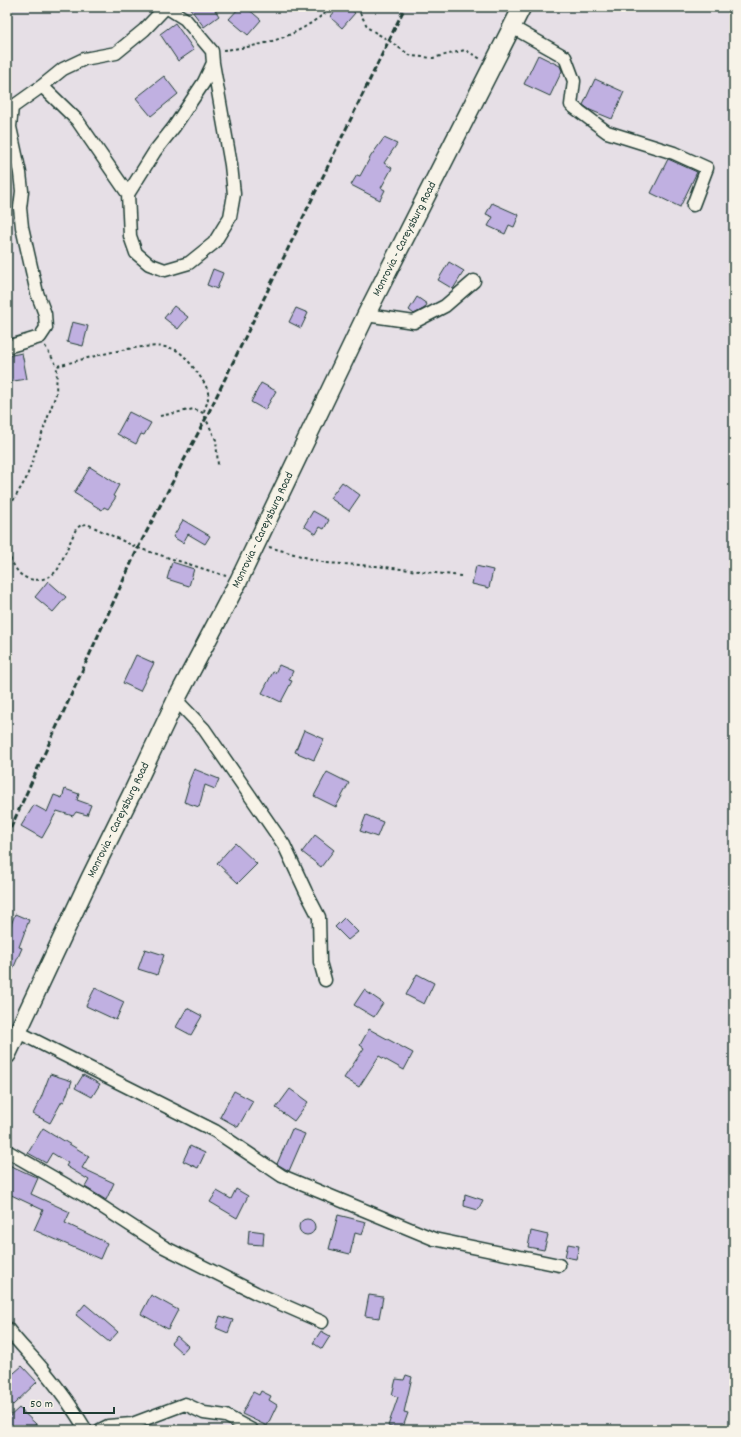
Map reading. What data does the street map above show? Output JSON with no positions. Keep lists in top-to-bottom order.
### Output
{
  "streets": {
    "main road": ["Monrovia - Careysburg Road"]
  },
  "scale_bar": "50 m"
}
